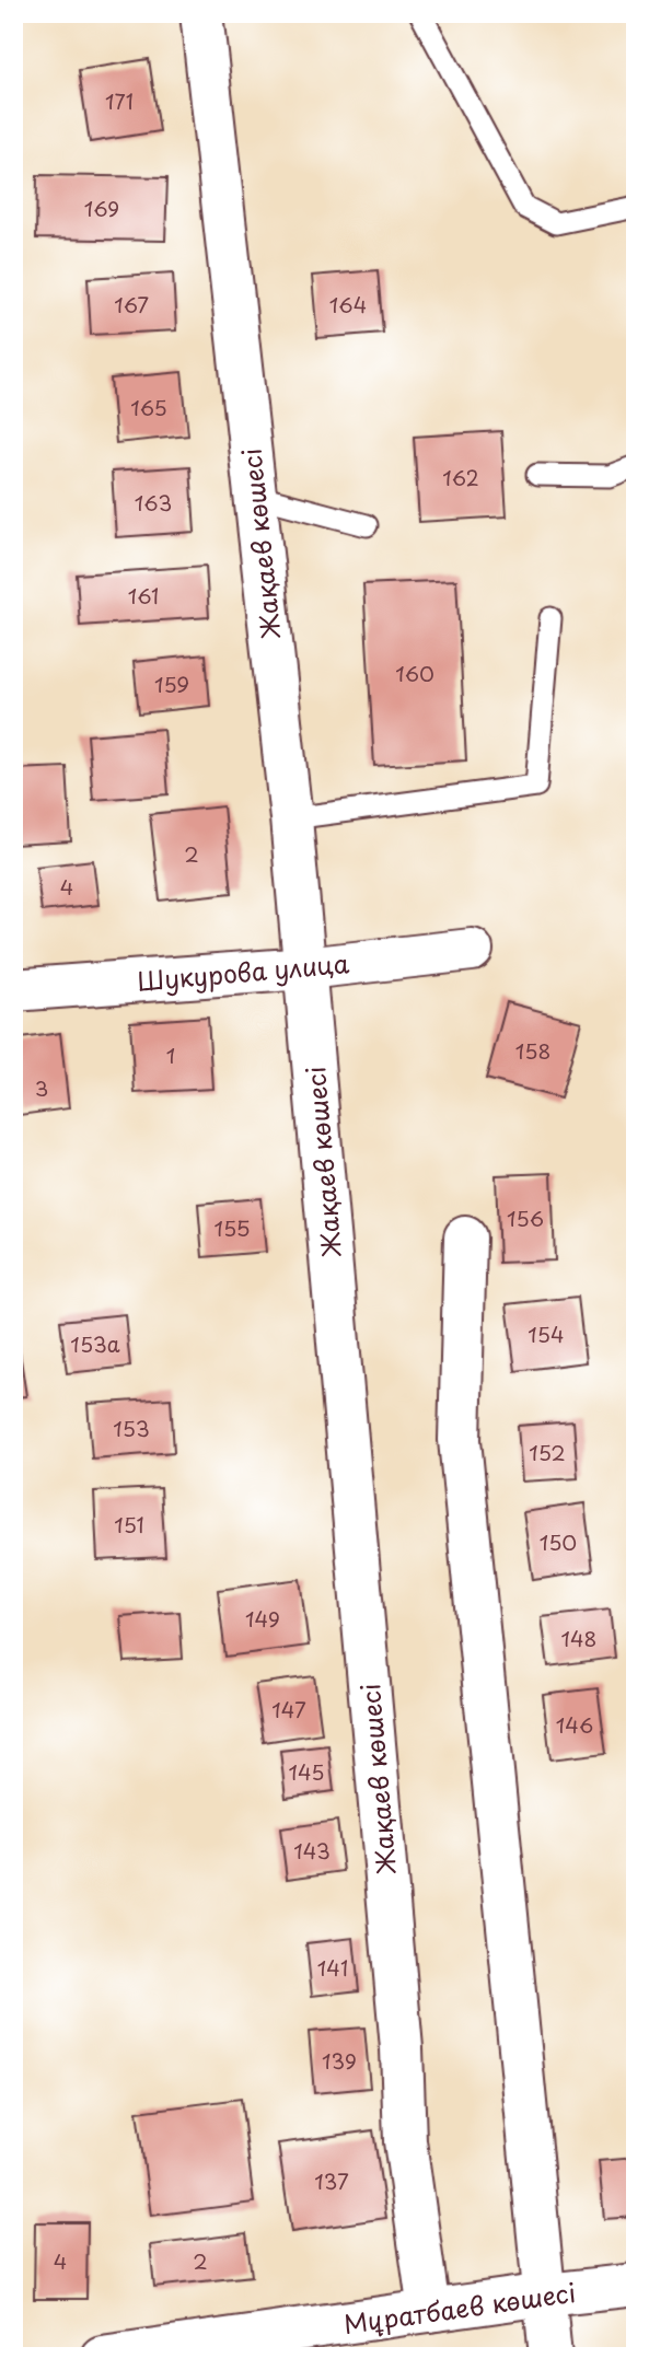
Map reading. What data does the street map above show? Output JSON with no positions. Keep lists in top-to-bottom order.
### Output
{
  "streets": {
    "street": ["Жақаев көшесі", "Шукурова улица", "Мұратбаев көшесі"]
  },
  "crossings": [
    ["Жақаев көшесі", "Шукурова улица"],
    ["Жақаев көшесі", "Мұратбаев көшесі"]
  ],
  "house_numbers": [
    "171",
    "169",
    "167",
    "164",
    "165",
    "162",
    "163",
    "161",
    "160",
    "159",
    "2",
    "4",
    "158",
    "1",
    "3",
    "156",
    "155",
    "154",
    "153а",
    "153",
    "152",
    "151",
    "150",
    "149",
    "148",
    "147",
    "146",
    "145",
    "143",
    "141",
    "139",
    "137",
    "4",
    "2"
  ]
}
